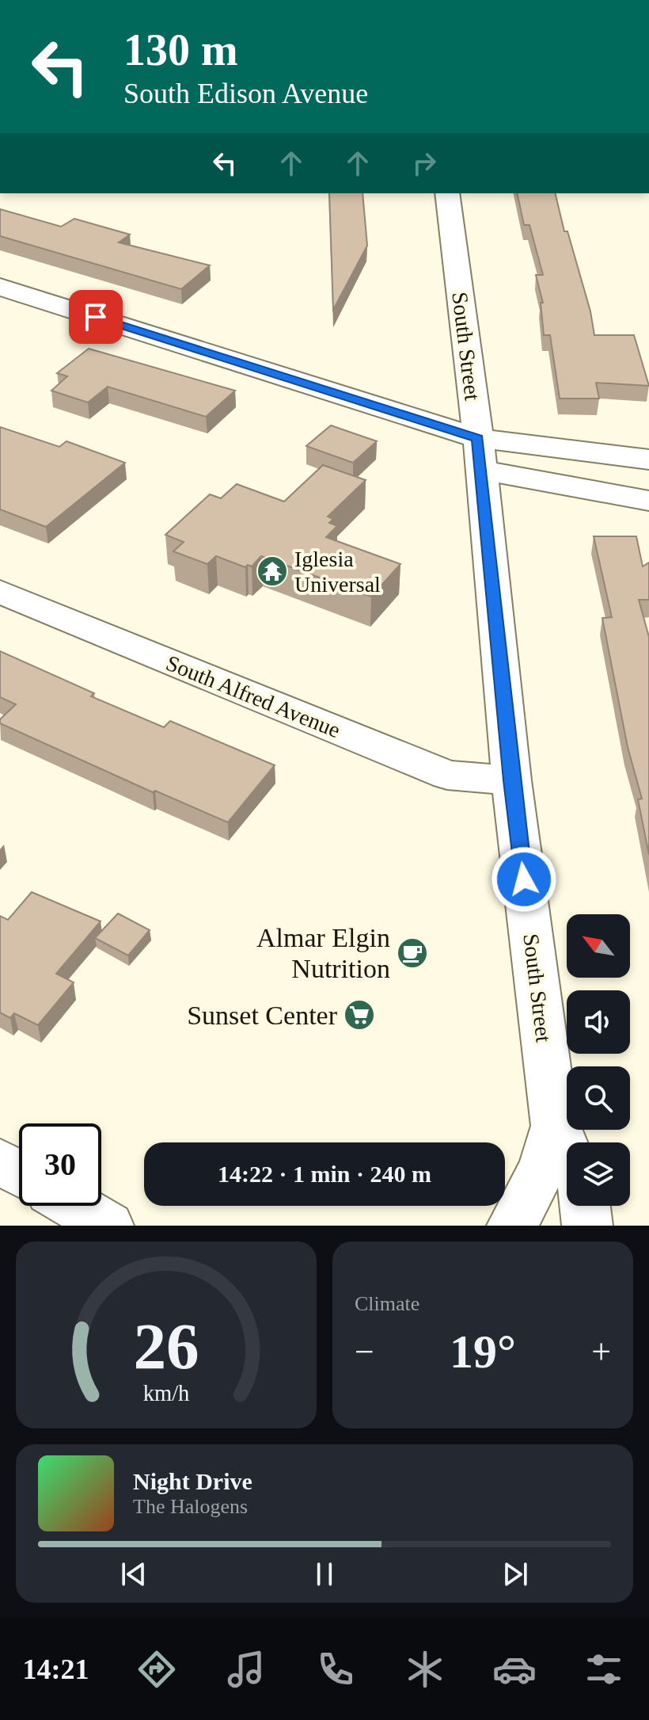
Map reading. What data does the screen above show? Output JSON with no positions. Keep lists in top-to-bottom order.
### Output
{
  "streets": {
    "street": ["South Street", "South Alfred Avenue"]
  },
  "crossings": [
    ["South Street", "South Alfred Avenue"]
  ],
  "places": {
    "temple": ["Iglesia Universal"],
    "cafe": ["Almar Elgin Nutrition"],
    "supermarket": ["Sunset Center"]
  },
  "north": "top left",
  "page": {
    "turn": ["130 m", "South Edison Avenue"],
    "limit": "30",
    "trip": "14:22 · 1 min · 240 m",
    "tile": "Climate",
    "heat": ["−", "19°", "+"],
    "song": ["Night Drive", "The Halogens"],
    "tabs": "14:21",
    "gauge": ["26", "km/h"]
  }
}
